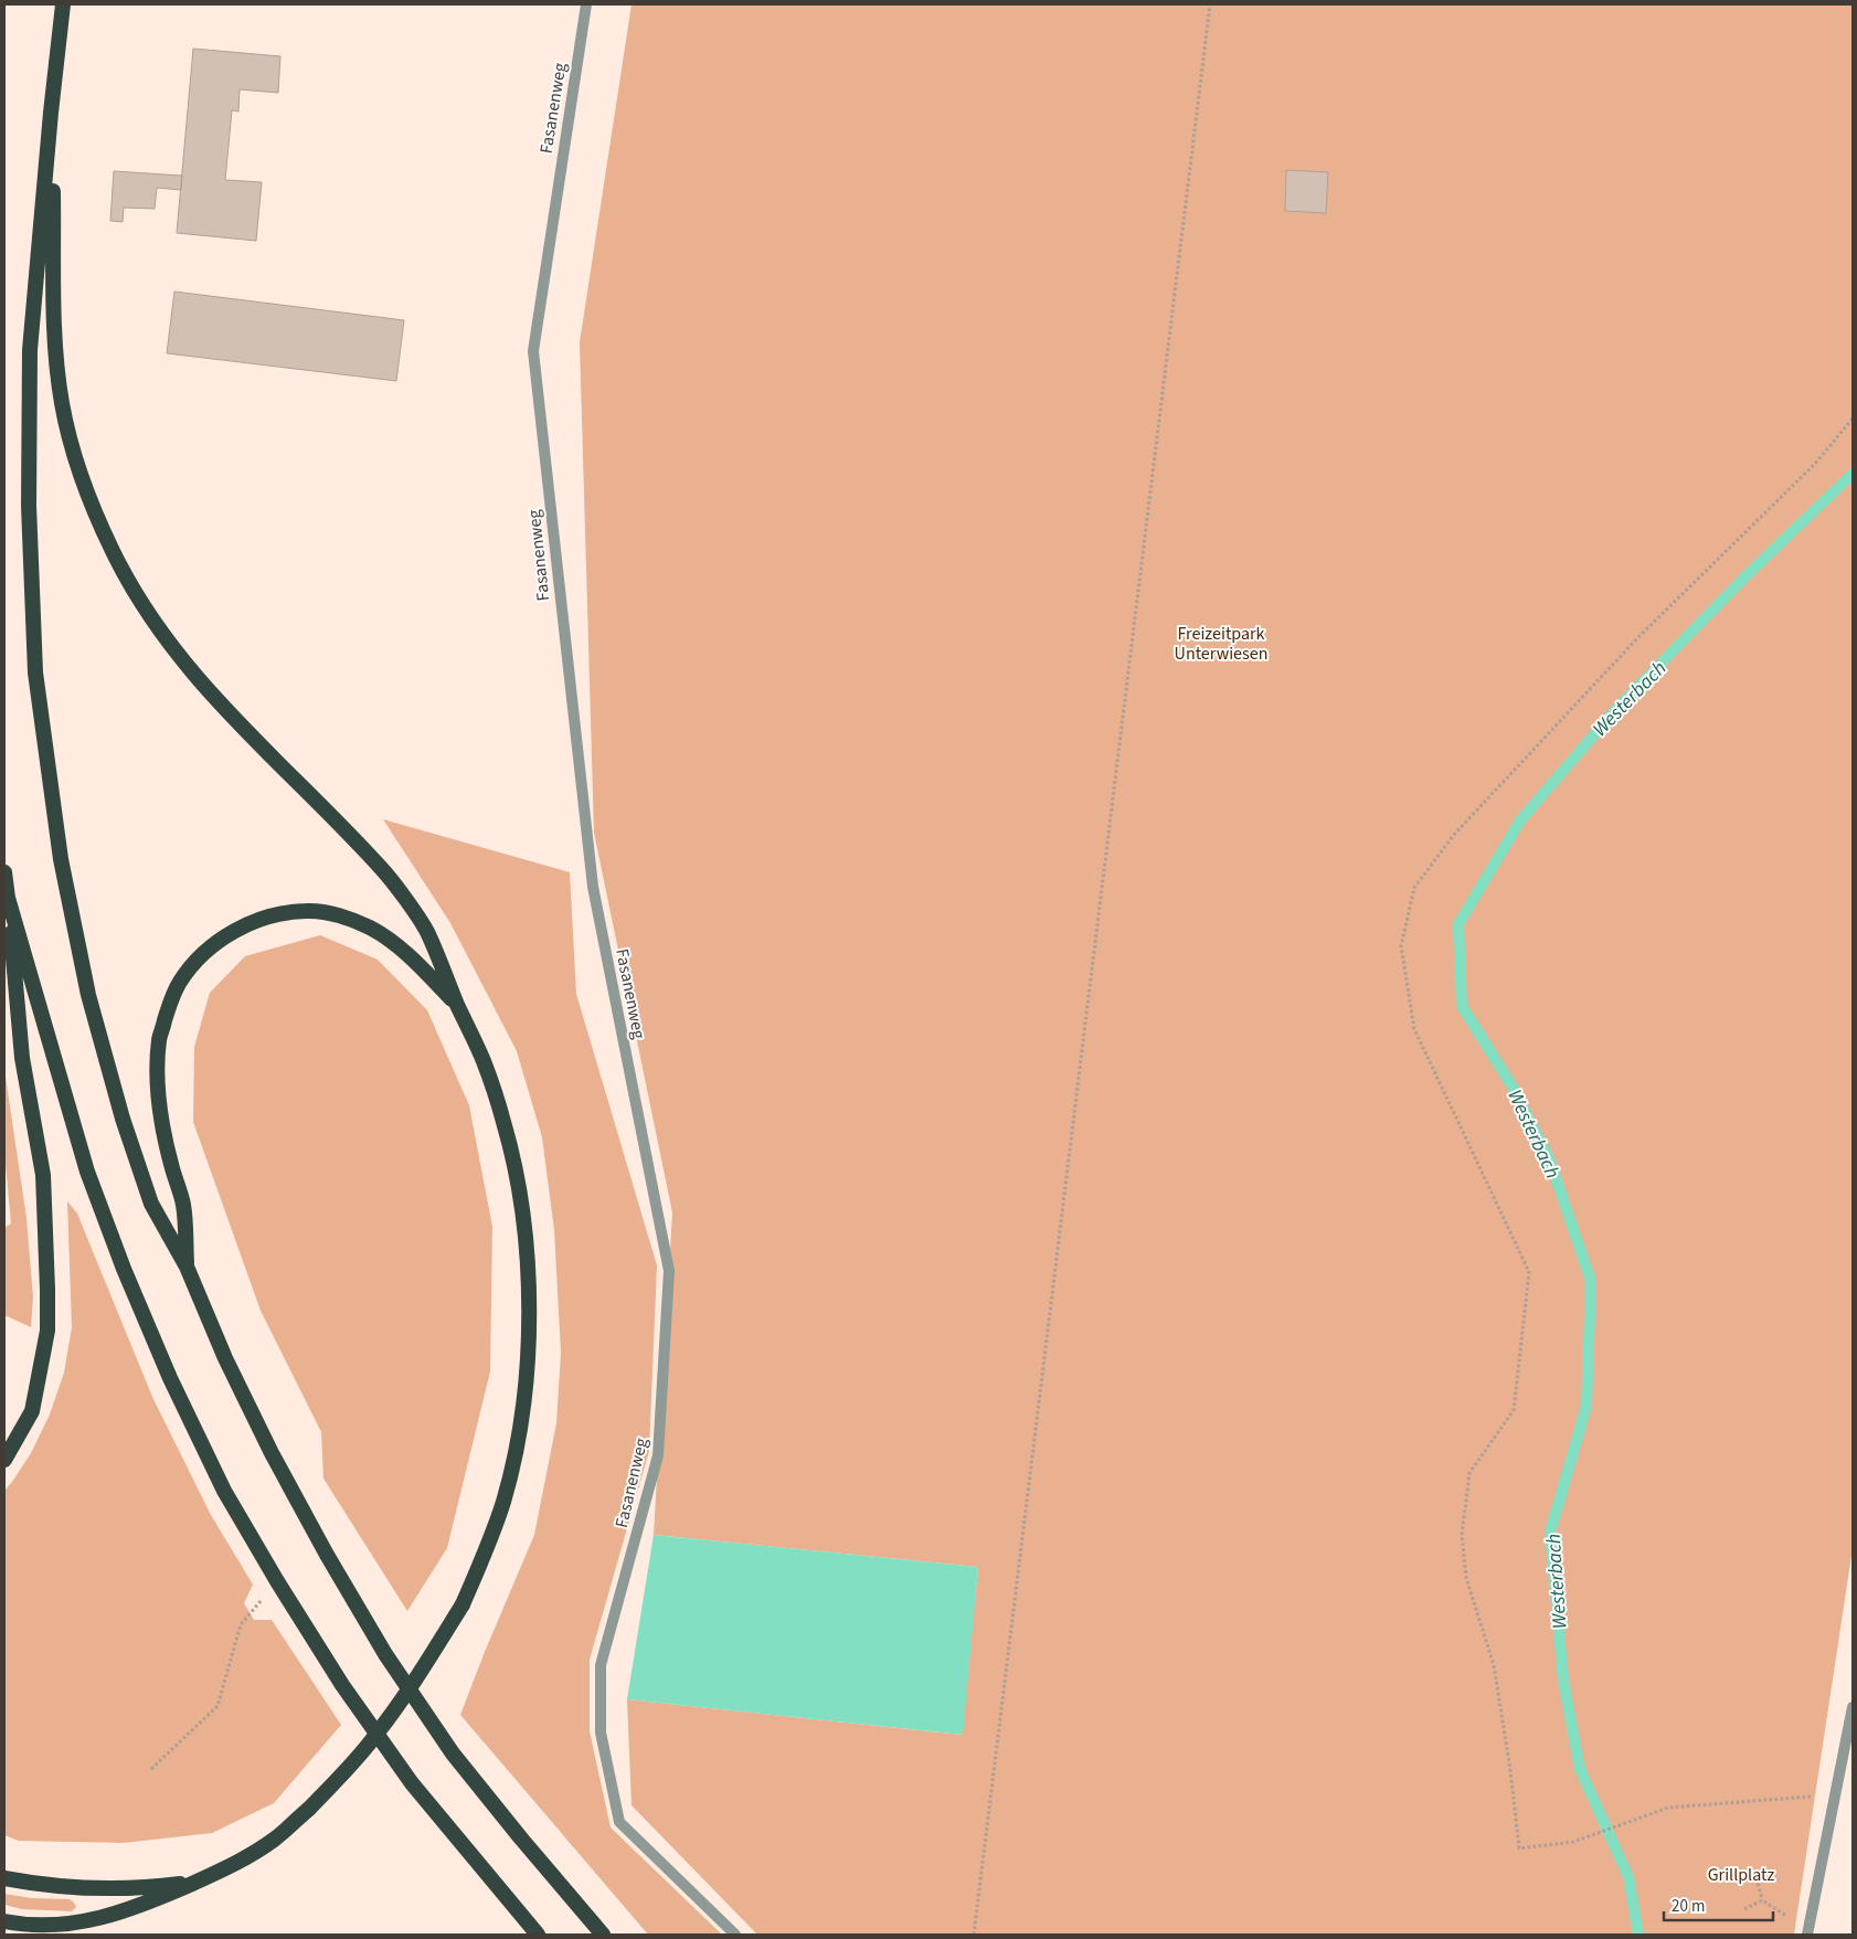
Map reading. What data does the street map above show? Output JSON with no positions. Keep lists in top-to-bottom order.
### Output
{
  "streets": {
    "lane": ["Fasanenweg"]
  },
  "water": ["Westerbach"],
  "parks": ["Freizeitpark Unterwiesen", "Grillplatz"],
  "scale_bar": "20 m"
}
